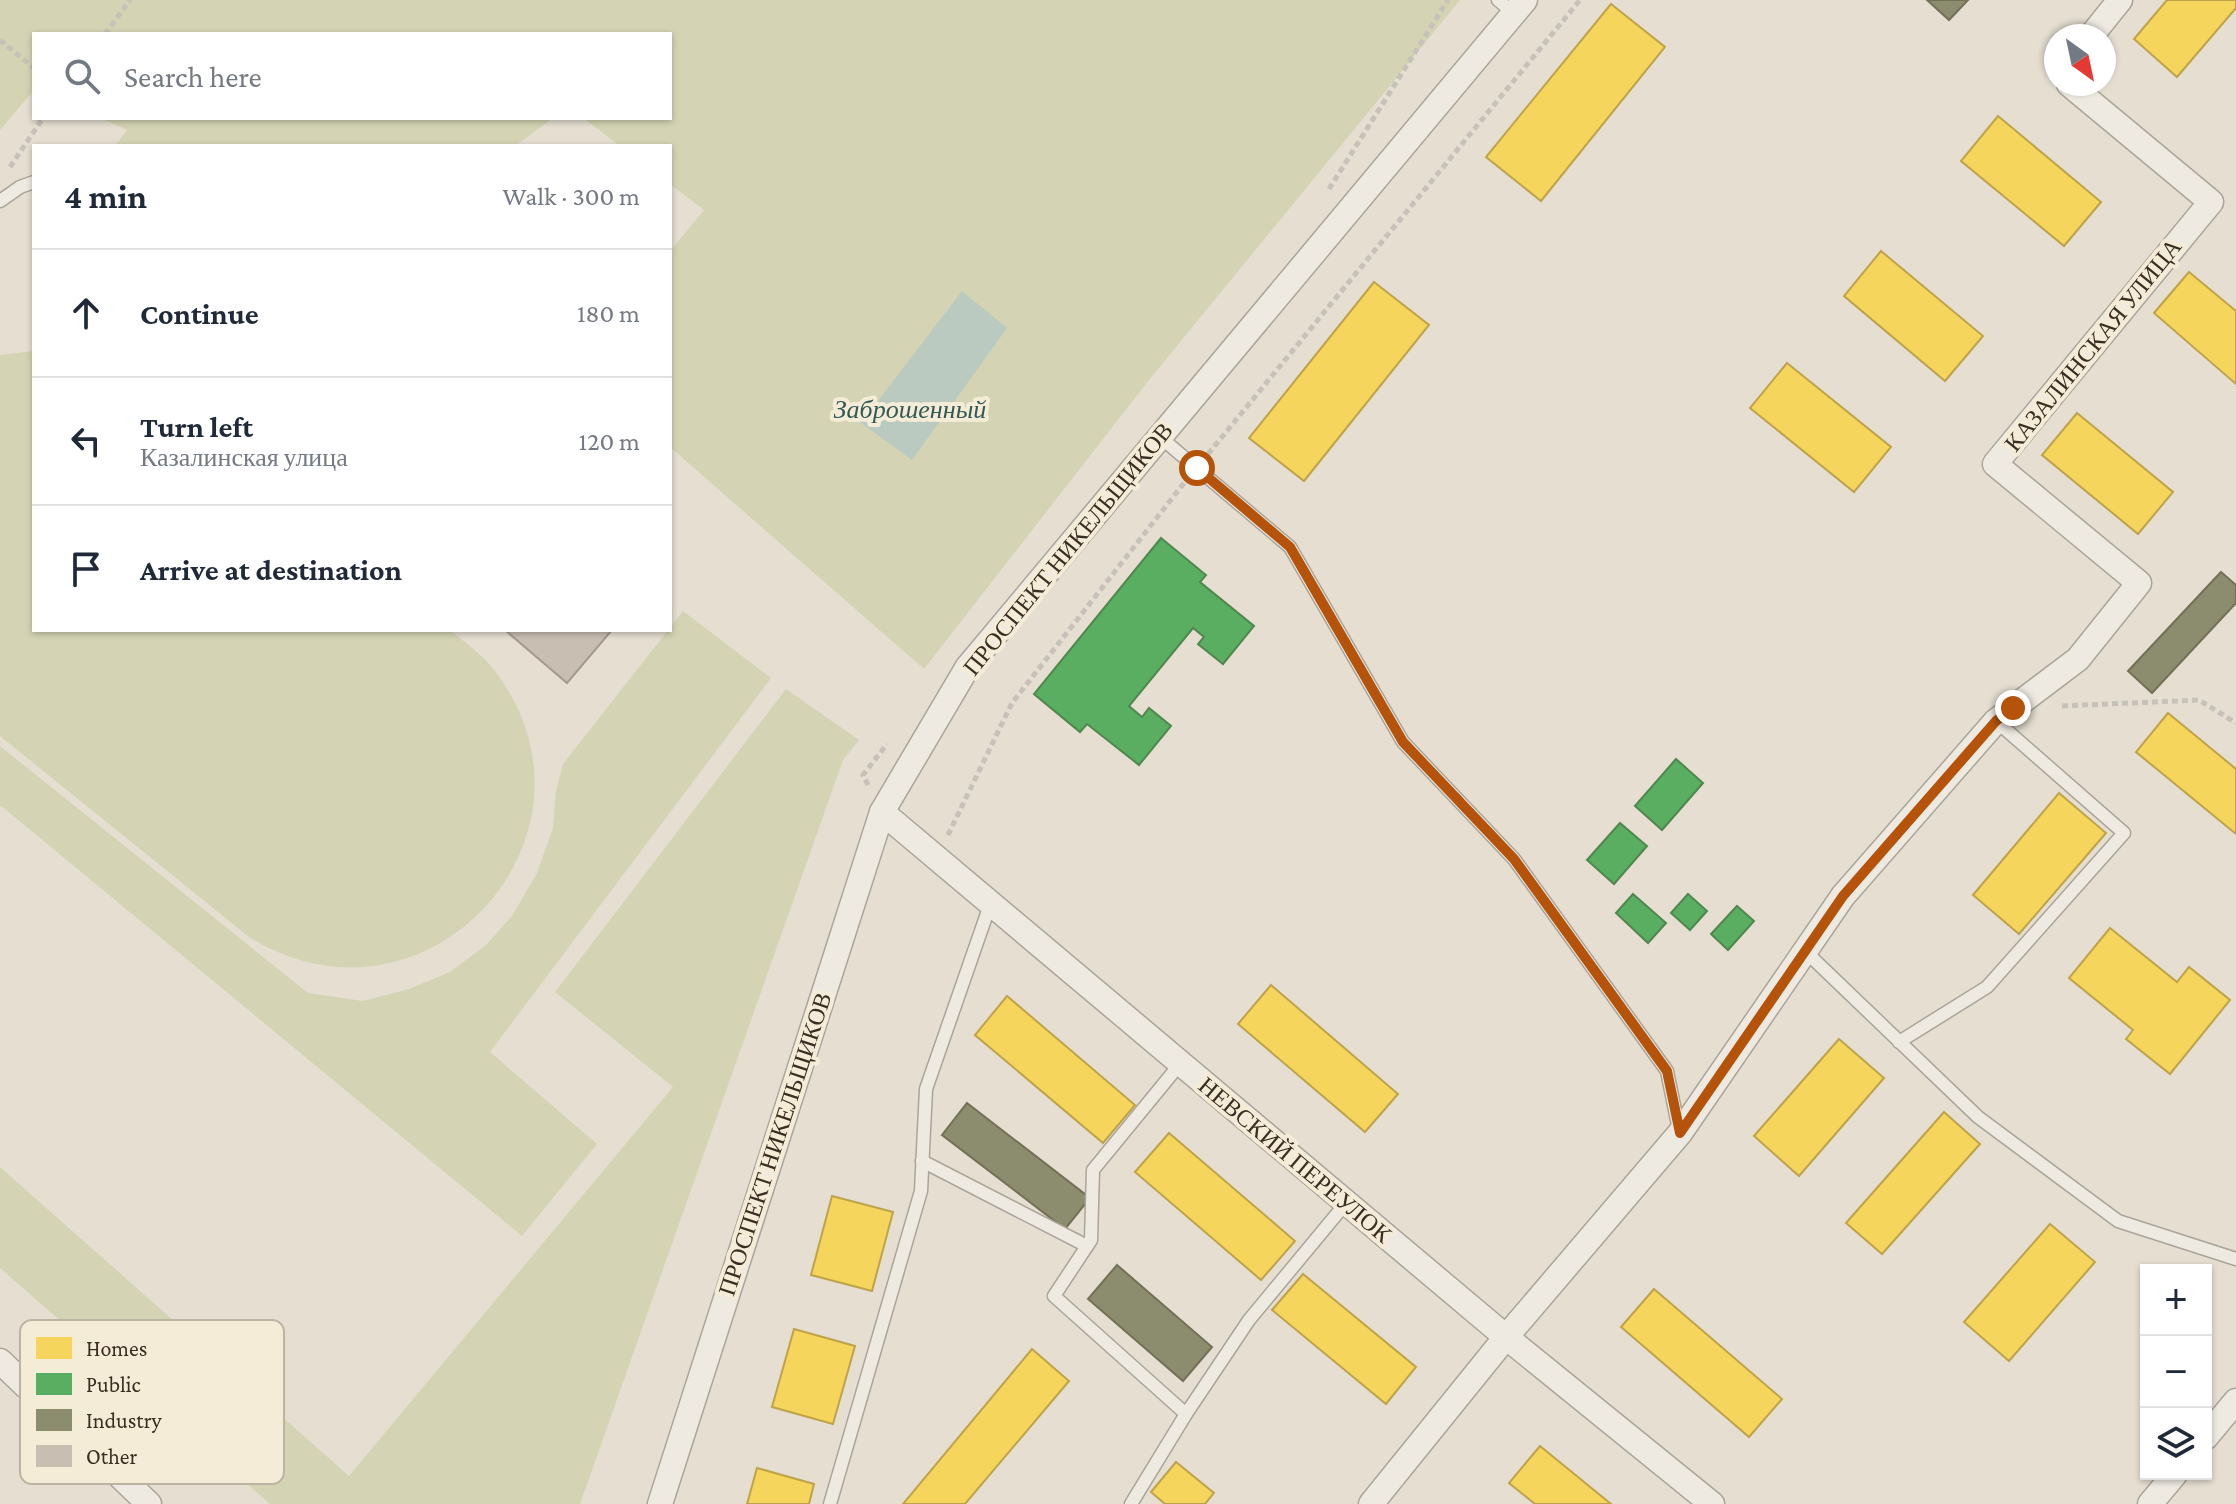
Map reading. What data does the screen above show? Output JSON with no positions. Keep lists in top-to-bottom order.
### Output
{
  "streets": {
    "street": ["КАЗАЛИНСКАЯ УЛИЦА", "ПРОСПЕКТ НИКЕЛЬЩИКОВ", "НЕВСКИЙ ПЕРЕУЛОК"]
  },
  "crossings": [
    ["КАЗАЛИНСКАЯ УЛИЦА", "НЕВСКИЙ ПЕРЕУЛОК"],
    ["ПРОСПЕКТ НИКЕЛЬЩИКОВ", "НЕВСКИЙ ПЕРЕУЛОК"]
  ],
  "water": ["Заброшенный"],
  "legend": [
    "Homes",
    "Public",
    "Industry",
    "Other"
  ],
  "north": "bottom right",
  "page": {
    "search": "Search here",
    "heading": ["4 min", "Walk · 300 m"],
    "list": [
      ["Continue", "180 m"],
      ["Turn left", "Казалинская улица", "120 m"],
      "Arrive at destination"
    ],
    "map_buttons": ["+", "−"]
  }
}
